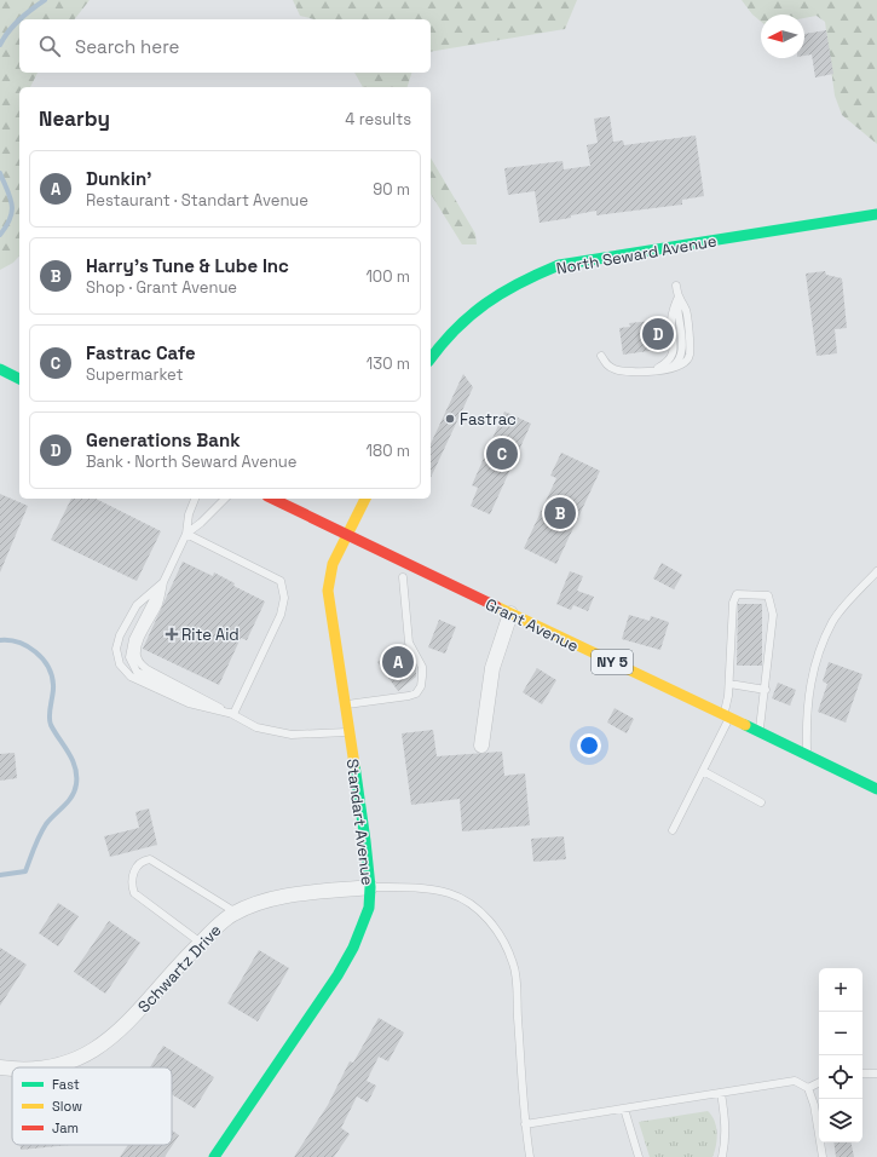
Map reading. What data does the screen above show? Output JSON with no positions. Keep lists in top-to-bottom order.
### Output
{
  "streets": {
    "main road": [
      "North Seward Avenue",
      "Grant Avenue",
      "NY 5",
      "Standart Avenue"
    ],
    "street": ["Schwartz Drive"]
  },
  "crossings": [
    ["Grant Avenue", "Standart Avenue"],
    ["Standart Avenue", "Schwartz Drive"]
  ],
  "places": {
    "other": ["Fastrac"],
    "health": ["Rite Aid"]
  },
  "legend": ["Fast", "Slow", "Jam"],
  "north": "left",
  "page": {
    "search": "Search here",
    "heading": ["Nearby", "4 results"],
    "list": [
      {
        "mark": "A",
        "name": "Dunkin'",
        "note": "Restaurant · Standart Avenue",
        "value": "90 m"
      },
      {
        "mark": "B",
        "name": "Harry's Tune & Lube Inc",
        "note": "Shop · Grant Avenue",
        "value": "100 m"
      },
      {
        "mark": "C",
        "name": "Fastrac Cafe",
        "note": "Supermarket",
        "value": "130 m"
      },
      {
        "mark": "D",
        "name": "Generations Bank",
        "note": "Bank · North Seward Avenue",
        "value": "180 m"
      }
    ],
    "pins": [
      "D",
      "C",
      "B",
      "A"
    ],
    "map_buttons": ["+", "−"]
  }
}
